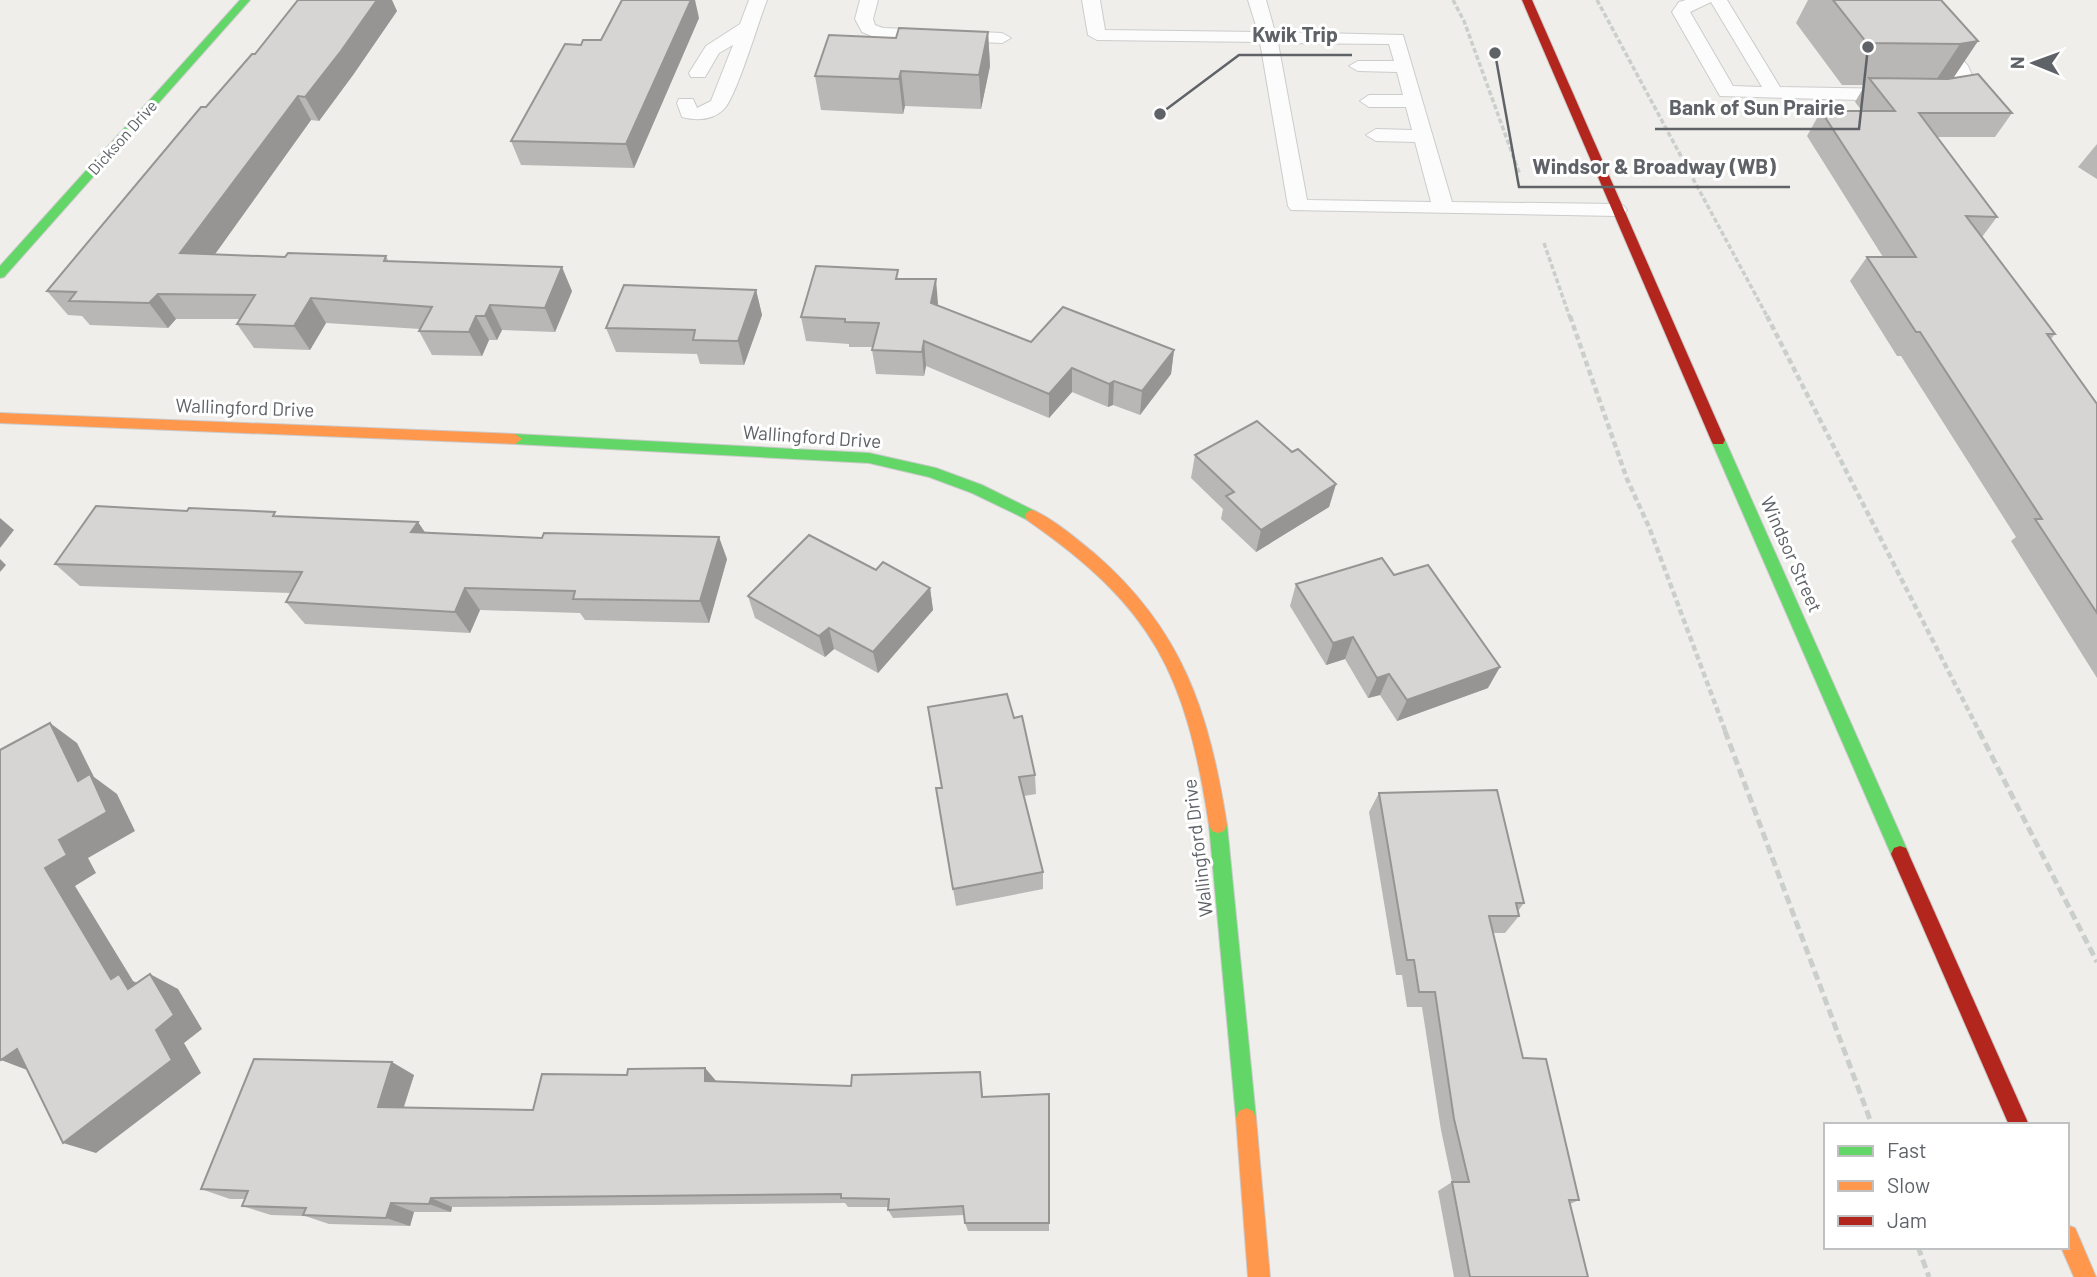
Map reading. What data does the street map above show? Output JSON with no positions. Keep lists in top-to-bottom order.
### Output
{
  "streets": {
    "street": ["Dickson Drive", "Wallingford Drive", "Windsor Street"]
  },
  "places": ["Bank of Sun Prairie", "Windsor & Broadway (WB)", "Kwik Trip"],
  "legend": ["Fast", "Slow", "Jam"],
  "north": "left"
}
